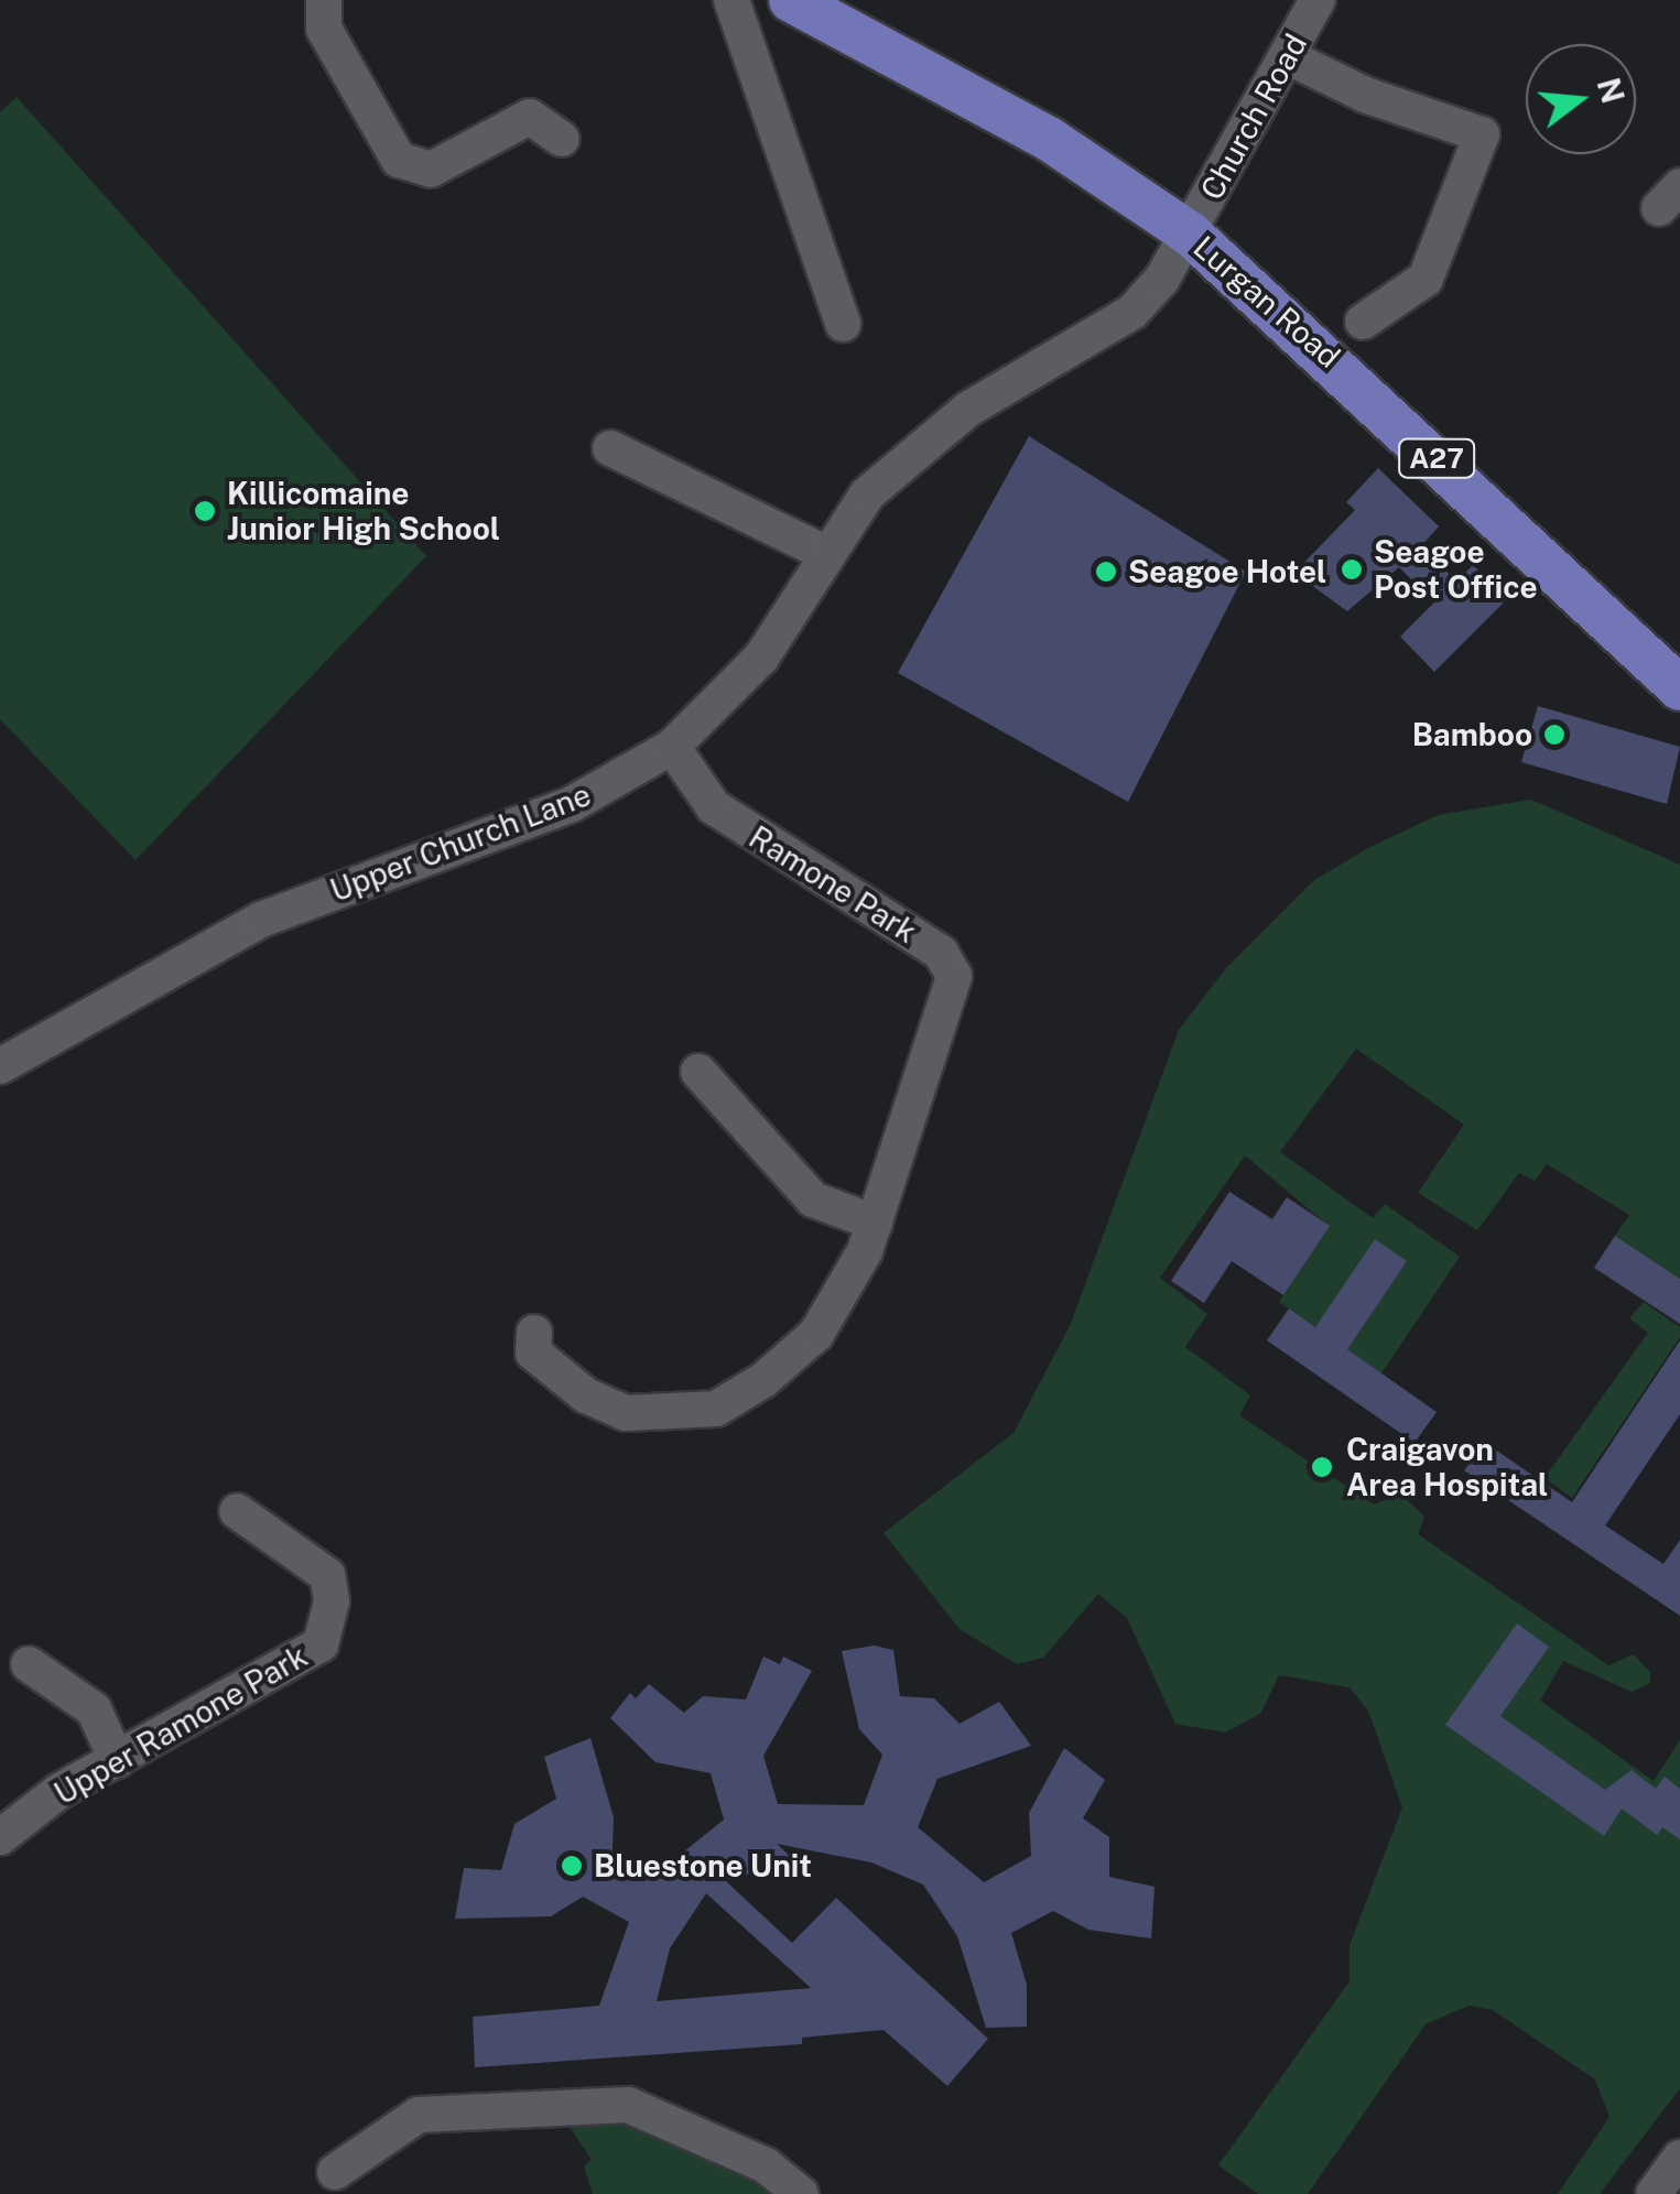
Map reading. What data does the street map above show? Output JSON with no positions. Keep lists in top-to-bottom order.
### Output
{
  "streets": {
    "main road": ["Lurgan Road", "A27"],
    "street": [
      "Church Road",
      "Upper Church Lane",
      "Ramone Park",
      "Upper Ramone Park"
    ]
  },
  "crossings": [
    ["Church Road", "Lurgan Road"],
    ["Church Road", "Upper Church Lane"],
    ["Lurgan Road", "Upper Church Lane"],
    ["Upper Church Lane", "Ramone Park"]
  ],
  "places": [
    "Killicomaine Junior High School",
    "Seagoe Post Office",
    "Seagoe Hotel",
    "Bamboo",
    "Craigavon Area Hospital",
    "Bluestone Unit"
  ],
  "north": "right"
}
